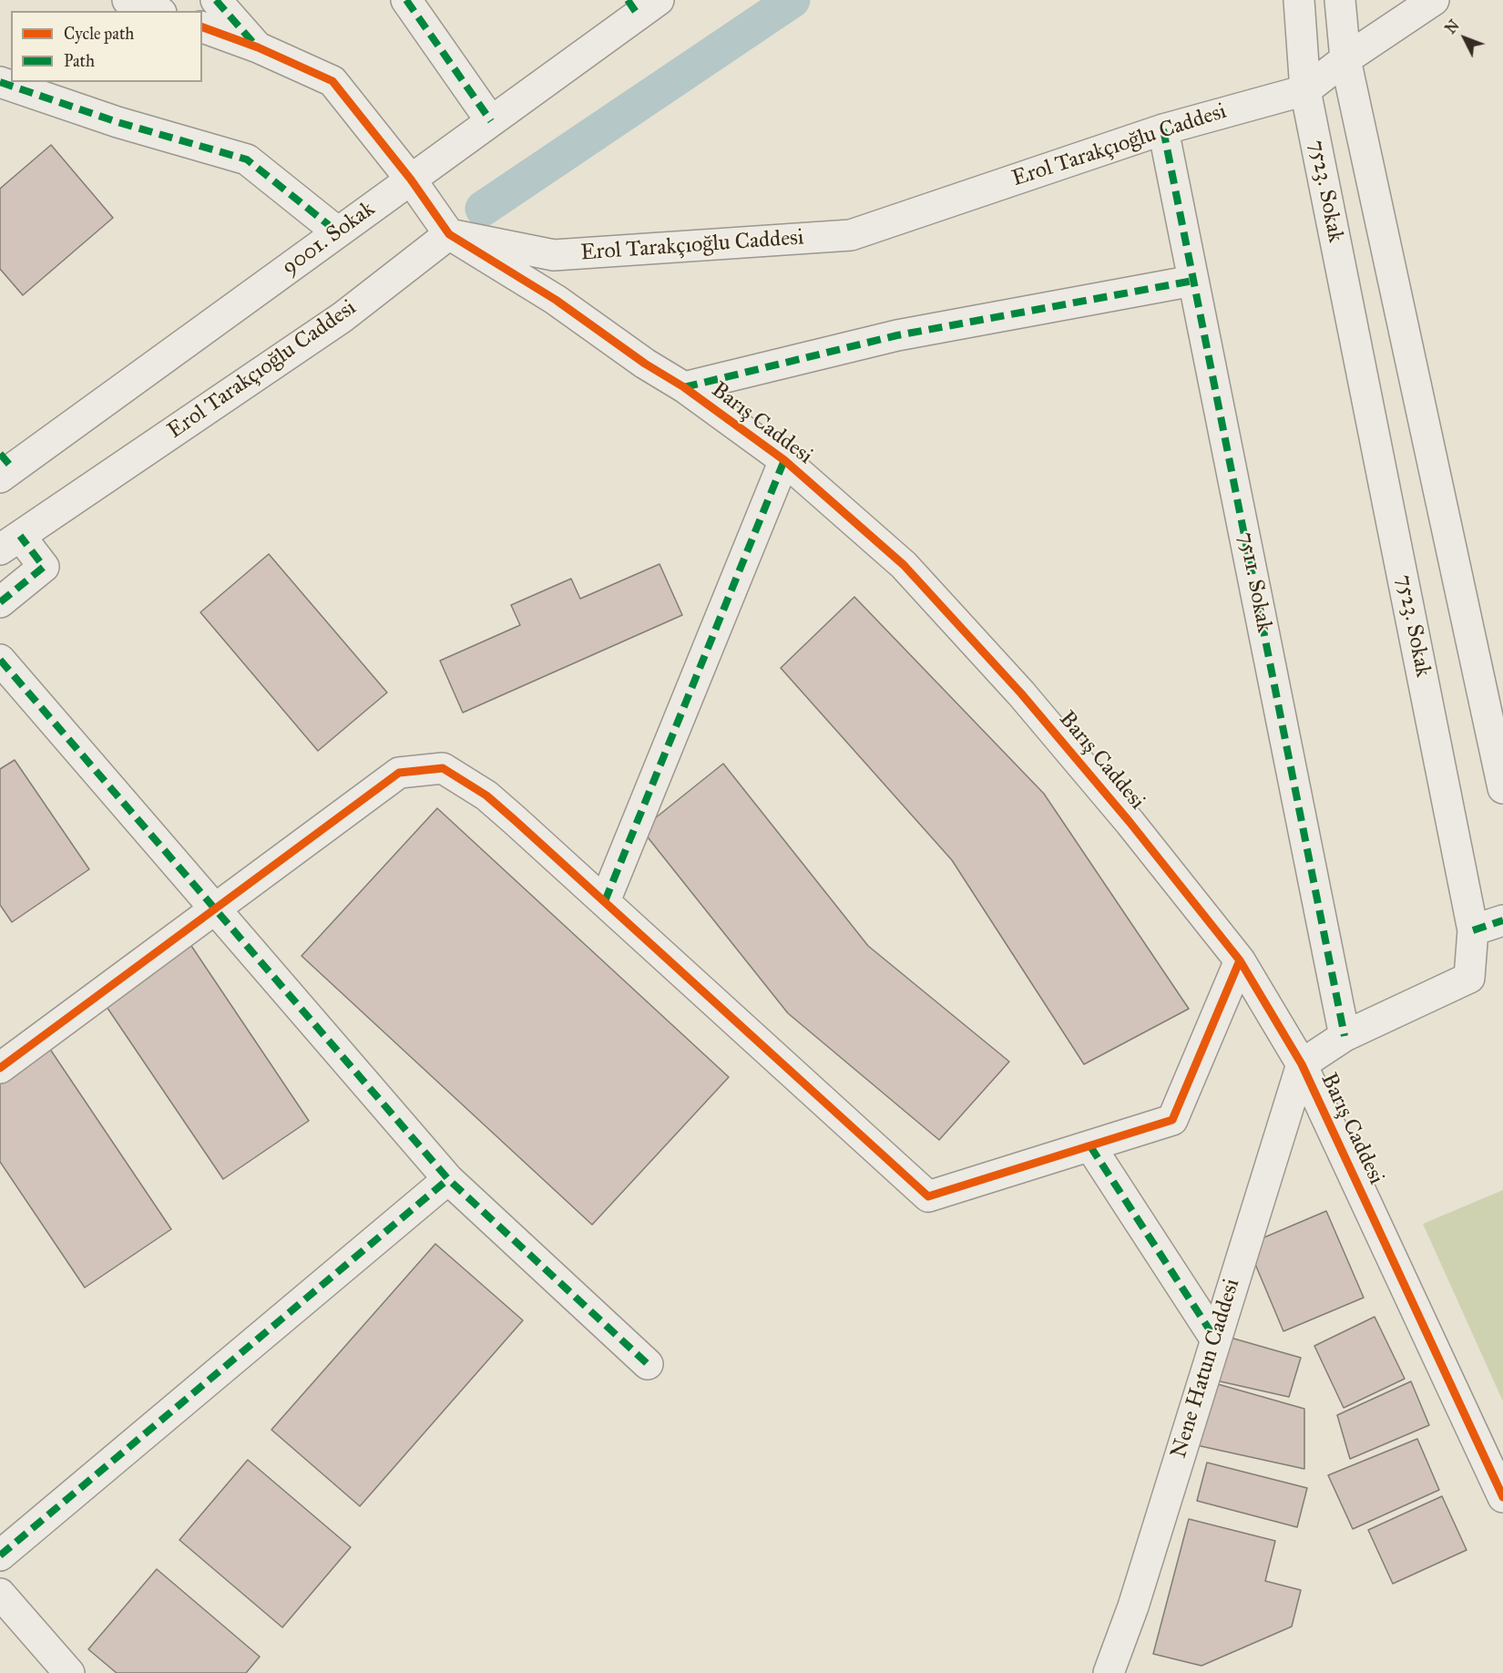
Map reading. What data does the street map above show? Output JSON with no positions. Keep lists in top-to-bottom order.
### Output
{
  "streets": {
    "street": [
      "Erol Tarakçıoğlu Caddesi",
      "7523. Sokak",
      "9001. Sokak",
      "Barış Caddesi",
      "7511. Sokak",
      "Nene Hatun Caddesi"
    ]
  },
  "crossings": [
    ["Erol Tarakçıoğlu Caddesi", "7523. Sokak"],
    ["Erol Tarakçıoğlu Caddesi", "Barış Caddesi"],
    ["Erol Tarakçıoğlu Caddesi", "7511. Sokak"],
    ["7523. Sokak", "Barış Caddesi"],
    ["7523. Sokak", "7511. Sokak"],
    ["7523. Sokak", "Nene Hatun Caddesi"],
    ["Barış Caddesi", "Nene Hatun Caddesi"]
  ],
  "legend": ["Cycle path", "Path"],
  "north": "top left"
}
